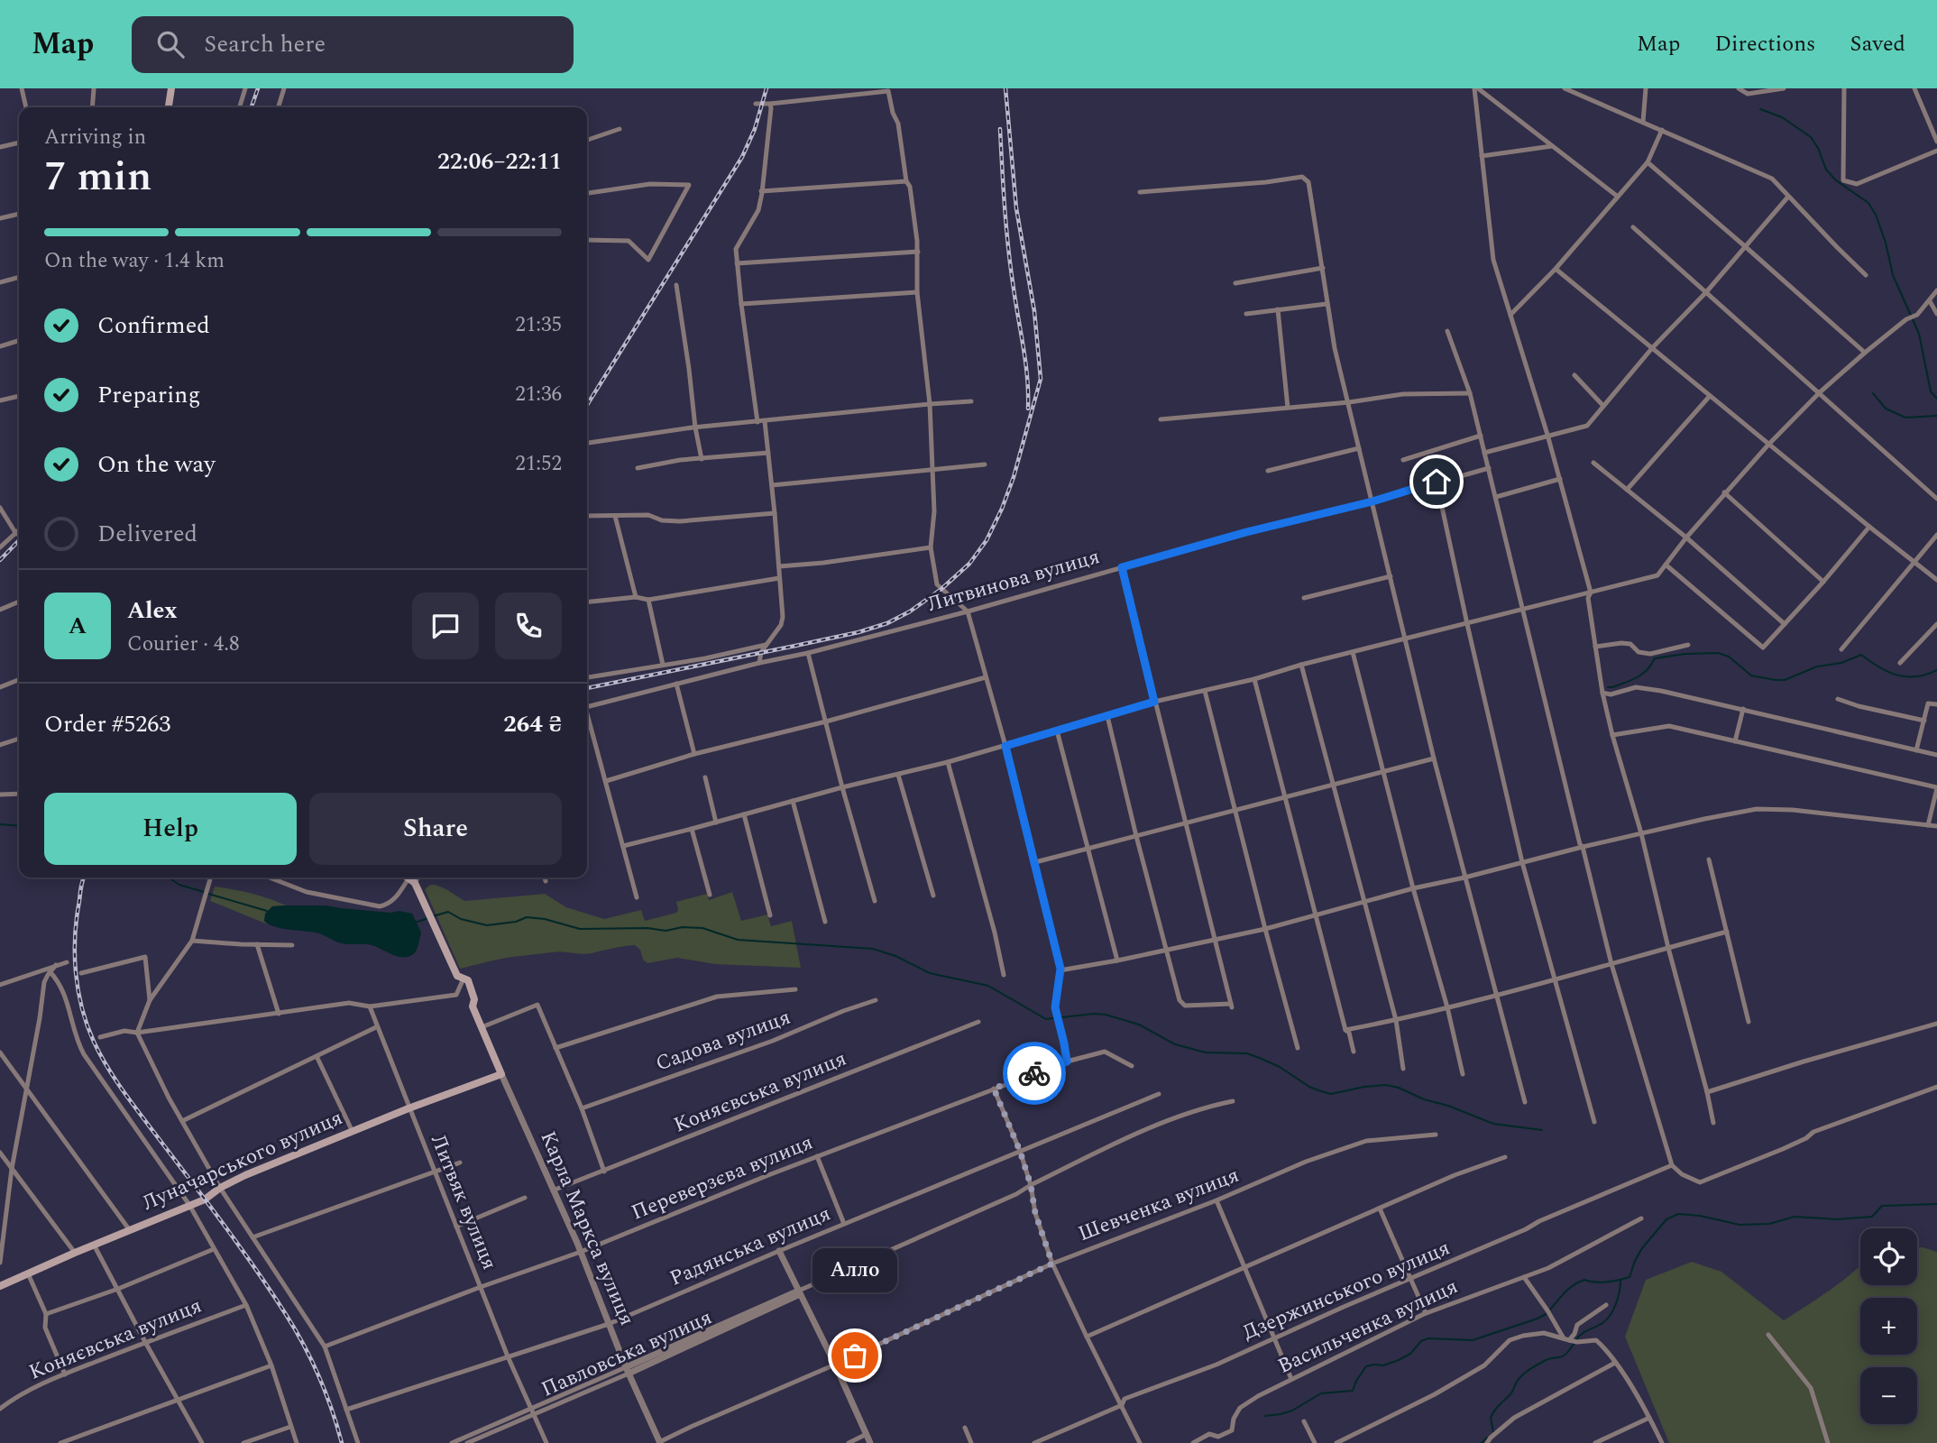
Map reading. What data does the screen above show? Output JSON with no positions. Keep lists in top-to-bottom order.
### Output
{
  "streets": {
    "main road": ["Луначарського вулиця", "Карла Маркса вулиця"],
    "street": [
      "Литвинова вулиця",
      "Садова вулиця",
      "Коняєвська вулиця",
      "Переверзєва вулиця",
      "Литвяк вулиця",
      "Шевченка вулиця",
      "Радянська вулиця",
      "Дзержинського вулиця",
      "Васильченка вулиця",
      "Павловська вулиця"
    ]
  },
  "crossings": [
    ["Садова вулиця", "Карла Маркса вулиця"],
    ["Коняєвська вулиця", "Карла Маркса вулиця"],
    ["Луначарського вулиця", "Литвяк вулиця"],
    ["Луначарського вулиця", "Карла Маркса вулиця"],
    ["Переверзєва вулиця", "Литвяк вулиця"],
    ["Переверзєва вулиця", "Карла Маркса вулиця"],
    ["Литвяк вулиця", "Радянська вулиця"],
    ["Литвяк вулиця", "Павловська вулиця"],
    ["Шевченка вулиця", "Карла Маркса вулиця"],
    ["Карла Маркса вулиця", "Радянська вулиця"],
    ["Карла Маркса вулиця", "Павловська вулиця"]
  ],
  "places": ["Алло"],
  "page": {
    "header": "Map",
    "search": "Search here",
    "nav": ["Map", "Directions", "Saved"],
    "heading": ["7 min", "Arriving in", "22:06–22:11"],
    "panel": [
      "Alex",
      "Courier · 4.8",
      "Order #5263",
      "264 ₴"
    ],
    "bar": "On the way · 1.4 km",
    "list": [
      ["Confirmed", "21:35"],
      ["Preparing", "21:36"],
      ["On the way", "21:52"],
      "Delivered"
    ],
    "round": "A",
    "buttons": ["Help", "Share"],
    "map_buttons": ["+", "−"],
    "bubble": "Алло"
  }
}
